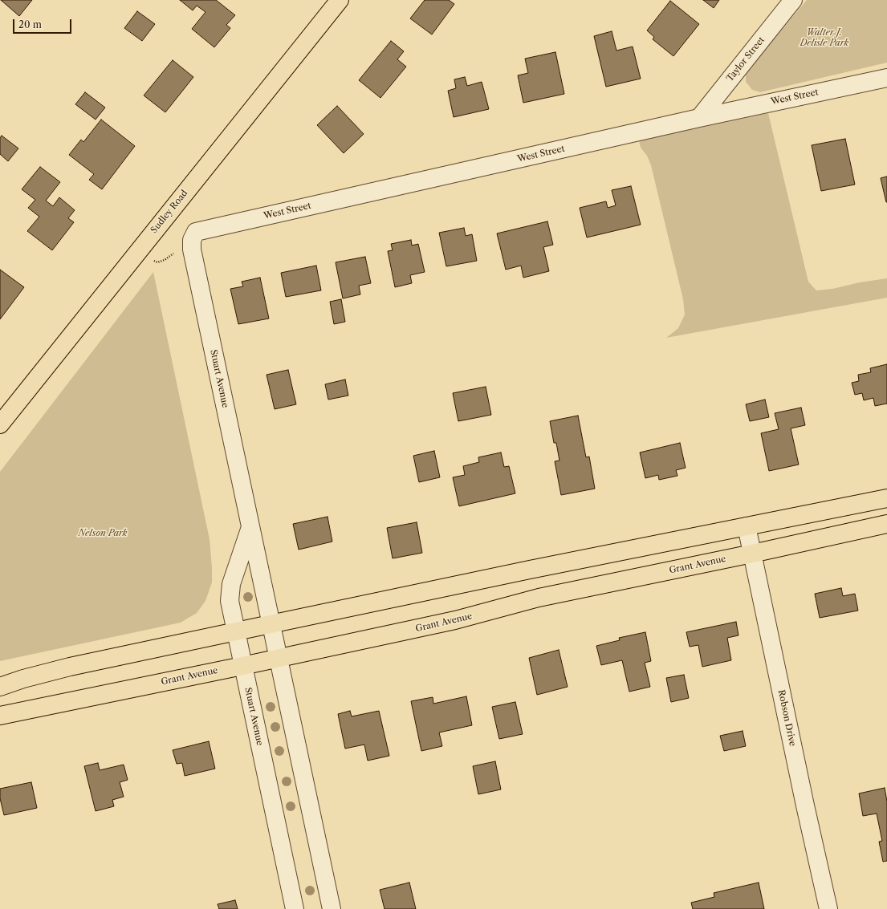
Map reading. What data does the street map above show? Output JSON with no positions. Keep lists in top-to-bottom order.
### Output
{
  "streets": {
    "main road": ["Sudley Road", "Grant Avenue"],
    "street": [
      "Taylor Street",
      "West Street",
      "Stuart Avenue",
      "Robson Drive"
    ]
  },
  "crossings": [
    ["Taylor Street", "West Street"],
    ["West Street", "Stuart Avenue"],
    ["Stuart Avenue", "Grant Avenue"],
    ["Grant Avenue", "Robson Drive"]
  ],
  "parks": ["Walter J. Delisle Park", "Nelson Park"],
  "scale_bar": "20 m"
}
